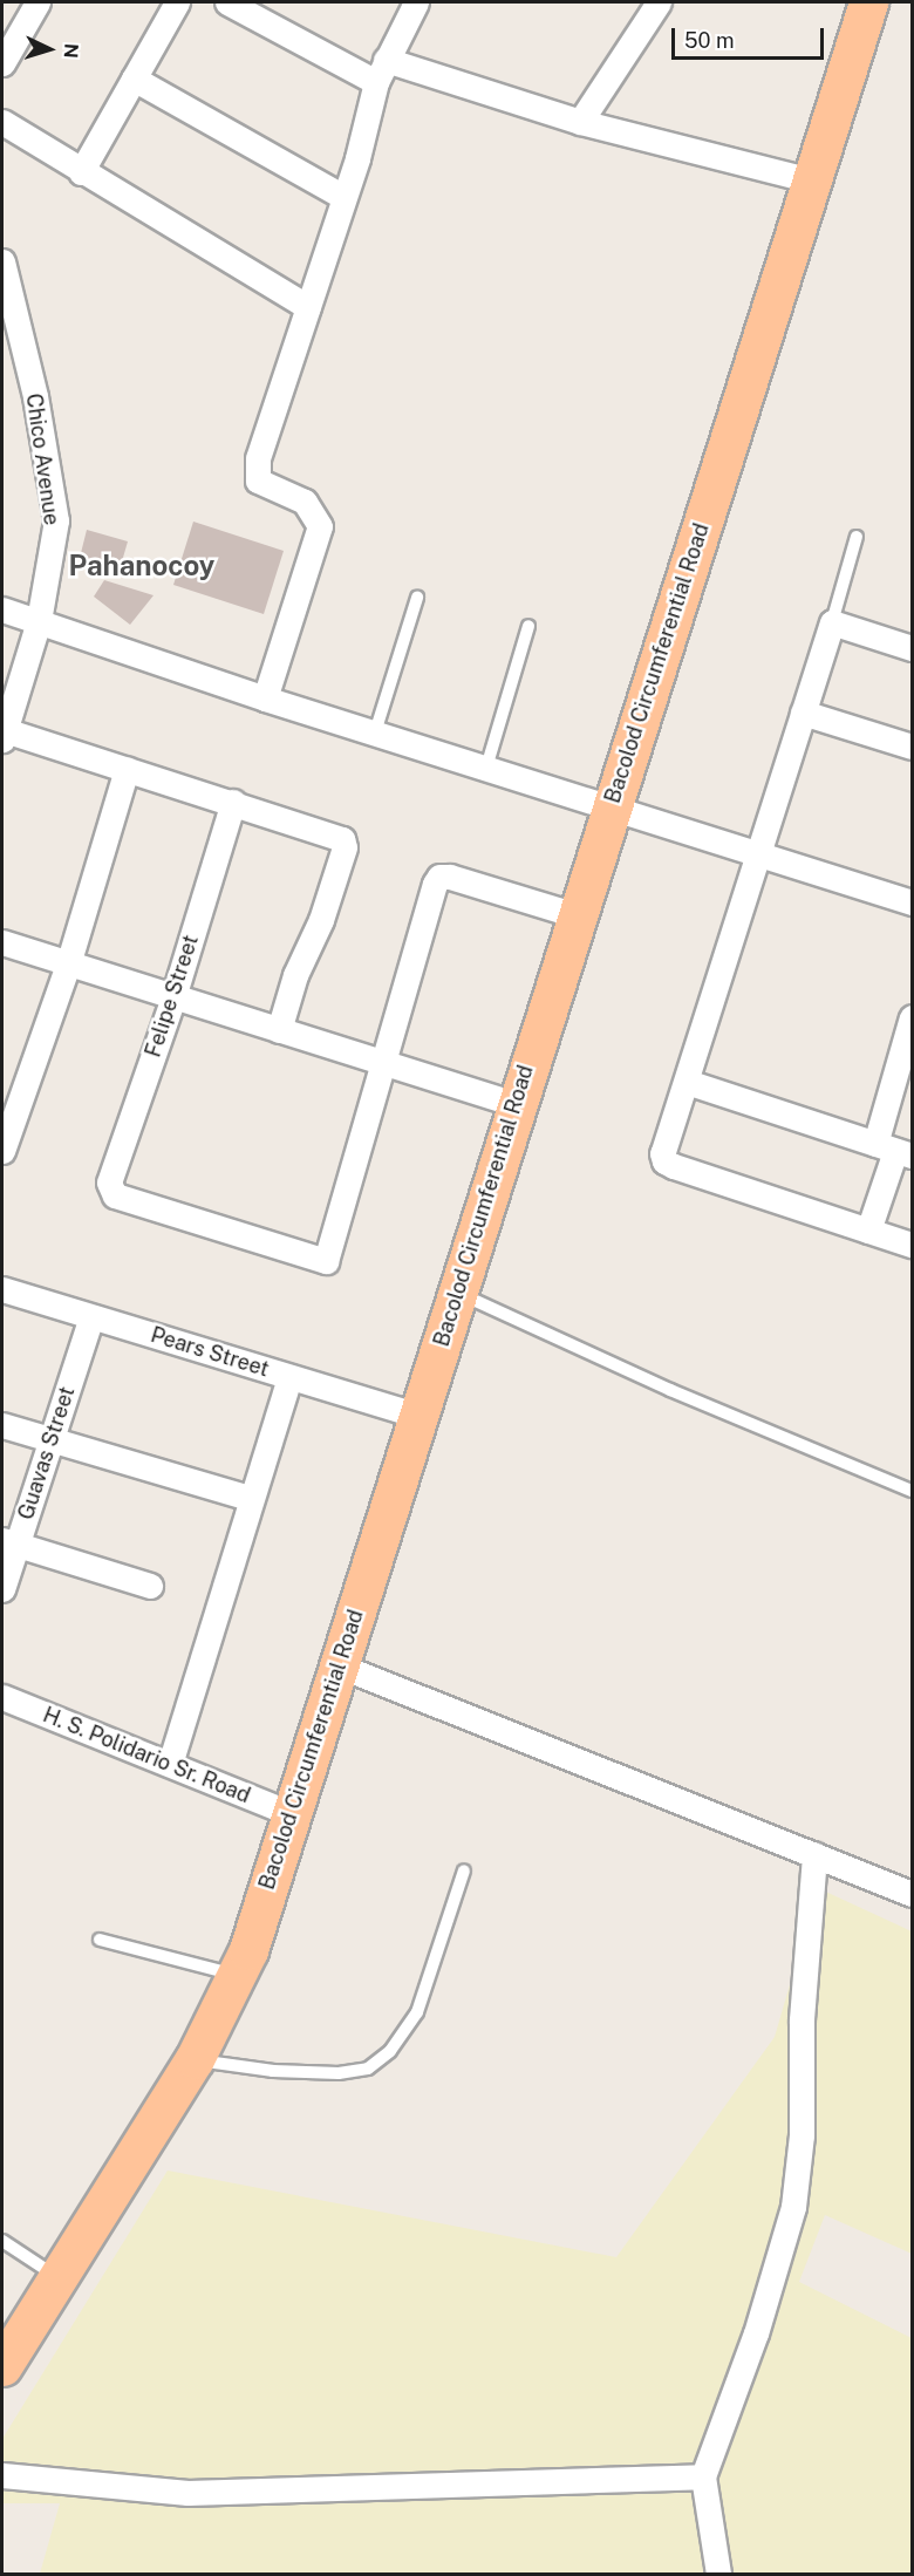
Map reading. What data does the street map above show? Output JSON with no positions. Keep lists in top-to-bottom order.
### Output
{
  "streets": {
    "main road": ["Bacolod Circumferential Road"],
    "street": [
      "Chico Avenue",
      "Felipe Street",
      "Pears Street",
      "Guavas Street",
      "H. S. Polidario Sr. Road"
    ]
  },
  "crossings": [
    ["Bacolod Circumferential Road", "Pears Street"],
    ["Bacolod Circumferential Road", "H. S. Polidario Sr. Road"],
    ["Pears Street", "Guavas Street"]
  ],
  "districts": ["Pahanocoy"],
  "scale_bar": "50 m",
  "north": "right"
}
